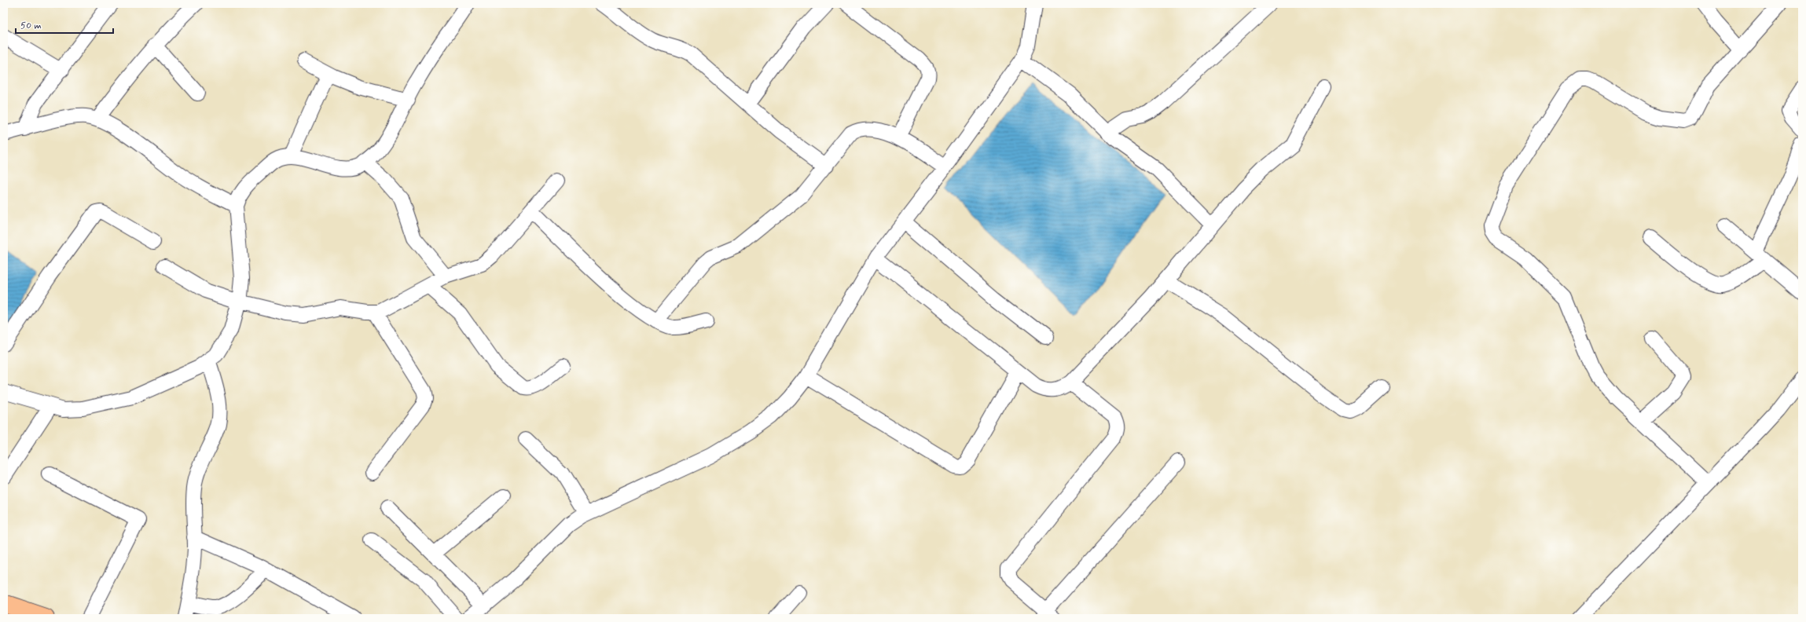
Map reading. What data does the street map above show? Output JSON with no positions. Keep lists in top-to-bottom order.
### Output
{
  "scale_bar": "50 m"
}
